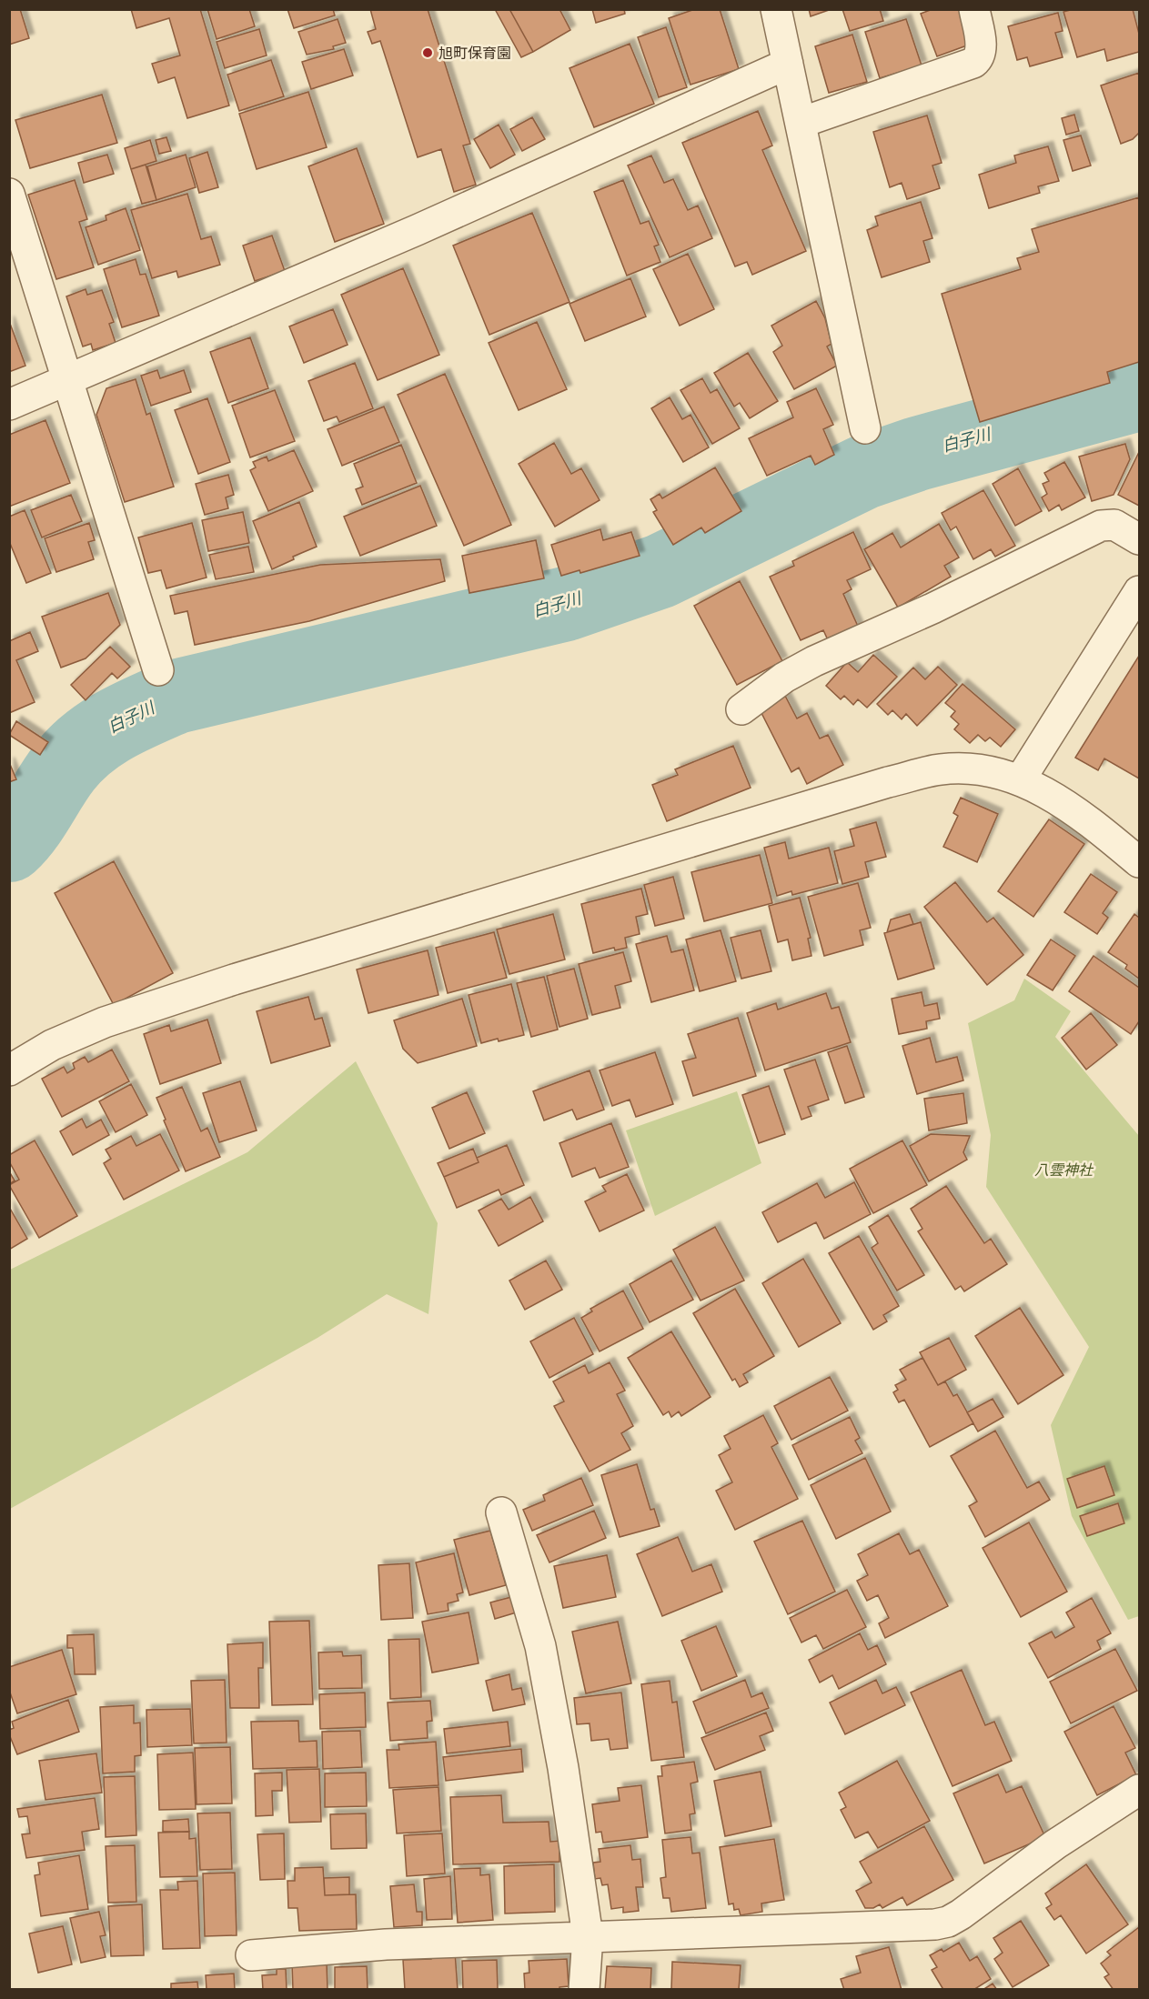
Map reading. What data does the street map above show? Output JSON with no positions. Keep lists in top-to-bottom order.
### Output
{
  "water": ["白子川"],
  "parks": ["八雲神社"],
  "places": ["旭町保育園"]
}
